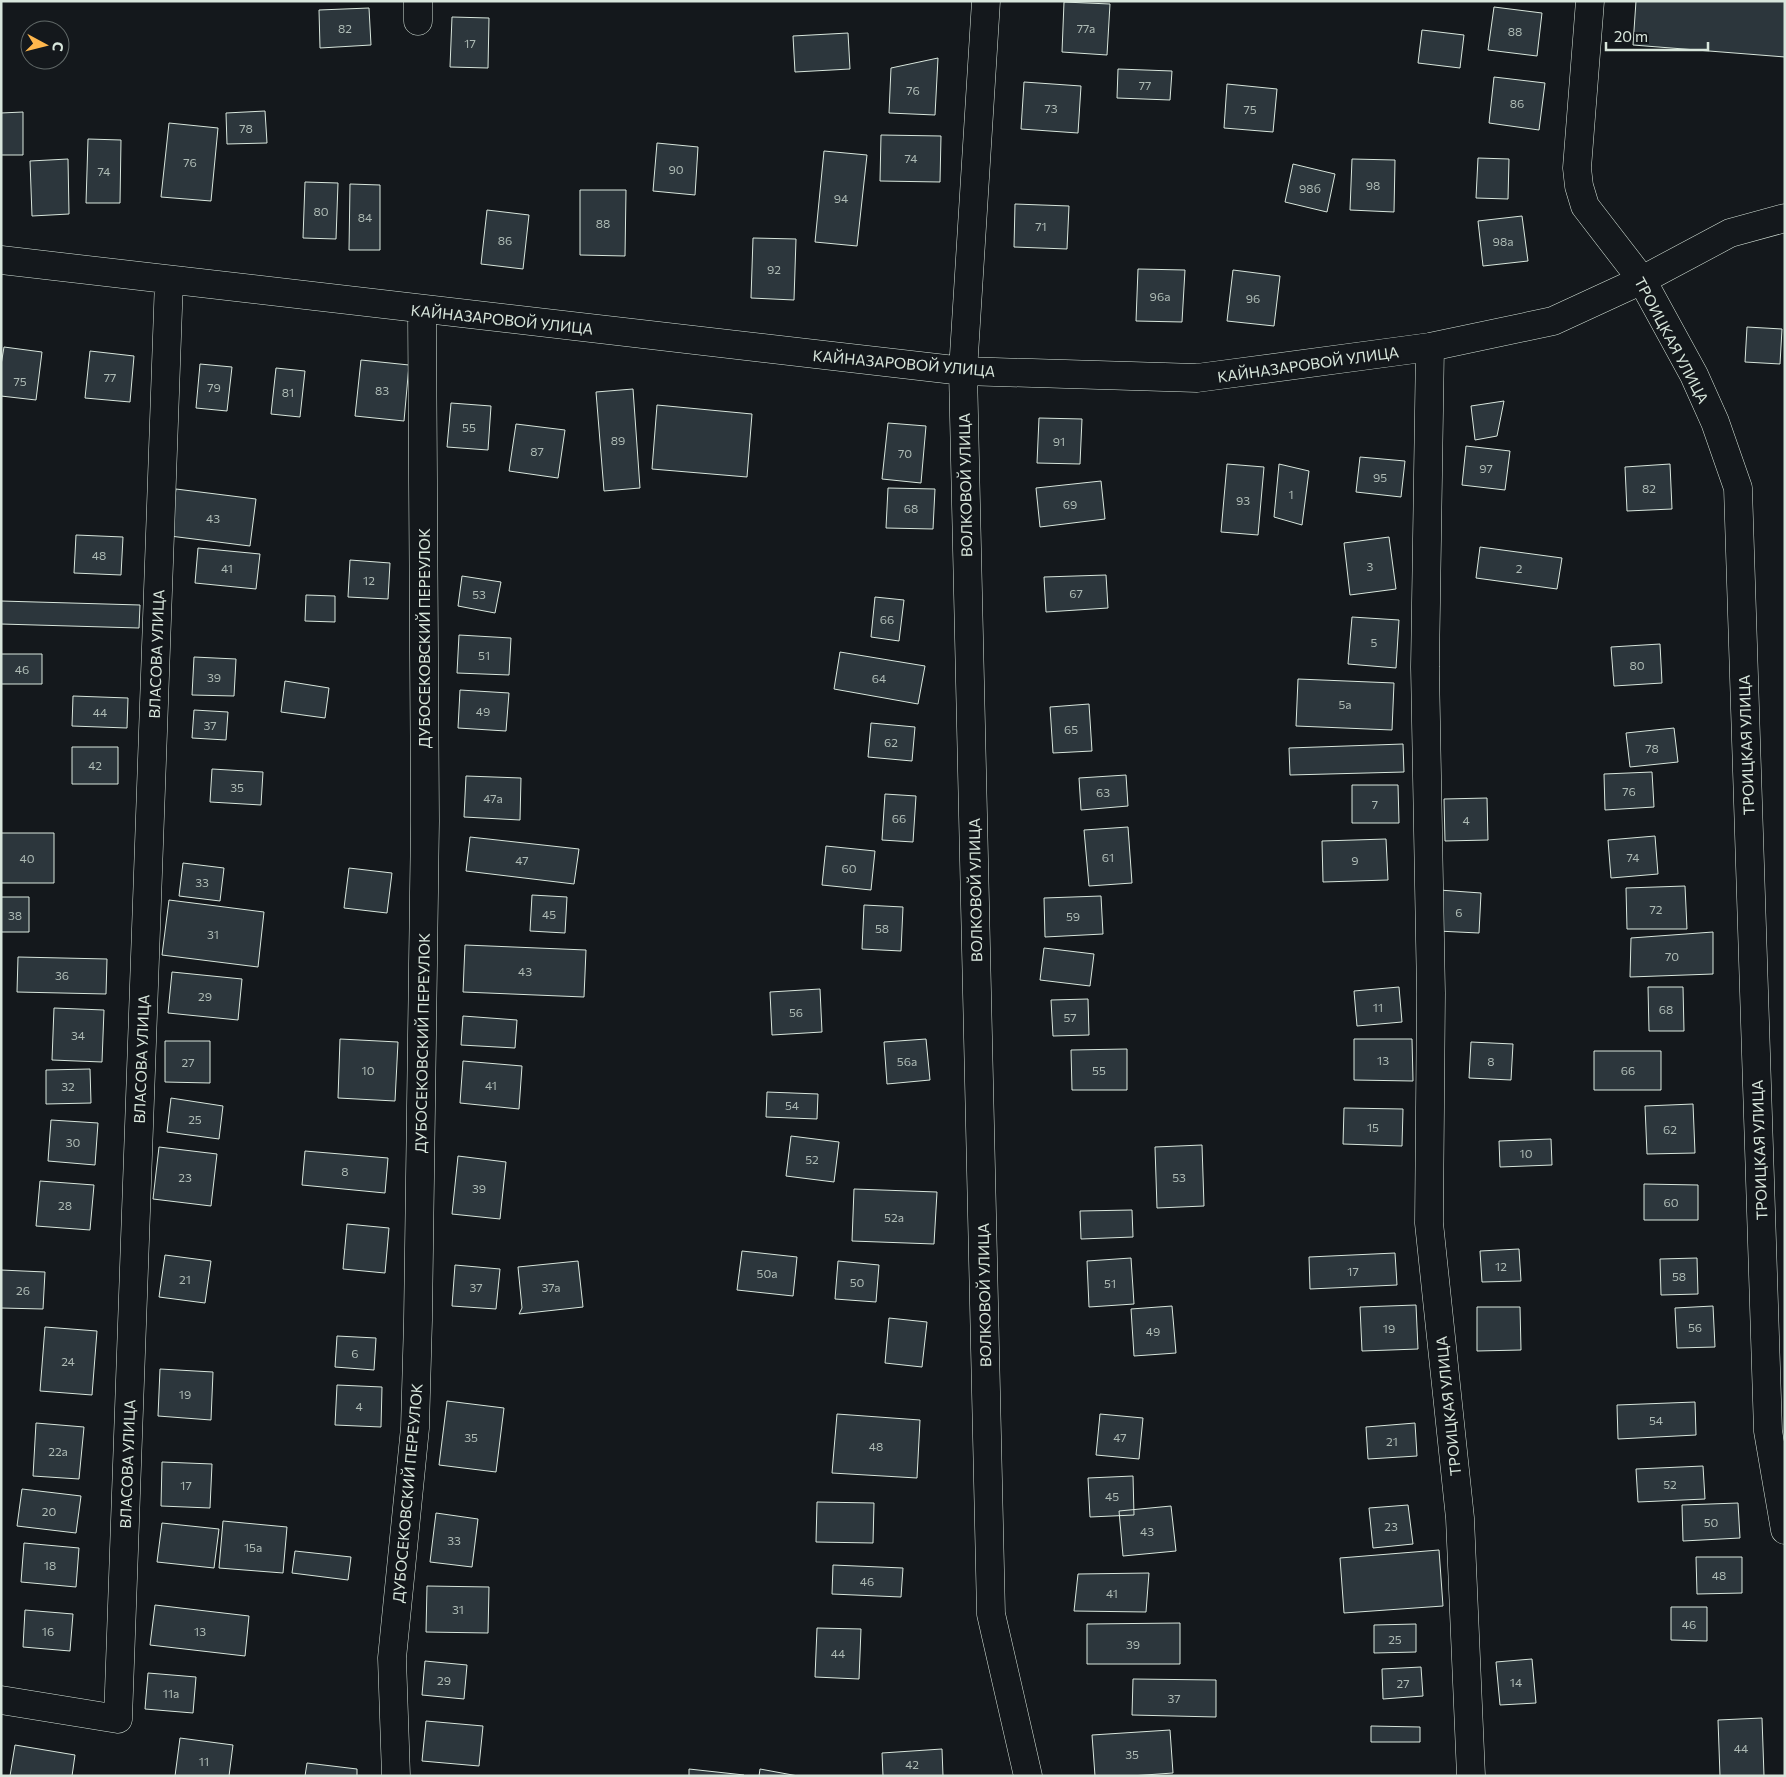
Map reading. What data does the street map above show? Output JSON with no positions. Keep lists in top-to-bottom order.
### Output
{
  "streets": {
    "street": [
      "КАЙНАЗАРОВОЙ УЛИЦА",
      "ТРОИЦКАЯ УЛИЦА",
      "ВОЛКОВОЙ УЛИЦА",
      "ДУБОСЕКОВСКИЙ ПЕРЕУЛОК",
      "ВЛАСОВА УЛИЦА"
    ]
  },
  "crossings": [
    ["КАЙНАЗАРОВОЙ УЛИЦА", "ТРОИЦКАЯ УЛИЦА"],
    ["КАЙНАЗАРОВОЙ УЛИЦА", "ВОЛКОВОЙ УЛИЦА"],
    ["КАЙНАЗАРОВОЙ УЛИЦА", "ДУБОСЕКОВСКИЙ ПЕРЕУЛОК"],
    ["КАЙНАЗАРОВОЙ УЛИЦА", "ВЛАСОВА УЛИЦА"]
  ],
  "house_numbers": [
    "82",
    "77а",
    "88",
    "17",
    "77",
    "76",
    "86",
    "73",
    "75",
    "78",
    "74",
    "76",
    "90",
    "74",
    "98",
    "98б",
    "94",
    "80",
    "84",
    "88",
    "71",
    "86",
    "98а",
    "92",
    "96а",
    "96",
    "77",
    "75",
    "79",
    "83",
    "81",
    "55",
    "89",
    "91",
    "87",
    "70",
    "97",
    "95",
    "82",
    "1",
    "93",
    "69",
    "68",
    "43",
    "48",
    "3",
    "41",
    "2",
    "12",
    "67",
    "53",
    "66",
    "5",
    "51",
    "80",
    "46",
    "39",
    "64",
    "5а",
    "49",
    "44",
    "37",
    "65",
    "62",
    "78",
    "42",
    "35",
    "76",
    "63",
    "47а",
    "7",
    "66",
    "4",
    "61",
    "74",
    "40",
    "47",
    "9",
    "60",
    "33",
    "72",
    "6",
    "45",
    "38",
    "59",
    "58",
    "31",
    "70",
    "43",
    "36",
    "29",
    "11",
    "68",
    "56",
    "57",
    "34",
    "13",
    "56а",
    "8",
    "27",
    "10",
    "55",
    "66",
    "41",
    "32",
    "54",
    "25",
    "15",
    "62",
    "30",
    "10",
    "52",
    "8",
    "23",
    "53",
    "39",
    "60",
    "28",
    "52а",
    "12",
    "17",
    "50а",
    "58",
    "21",
    "50",
    "51",
    "37",
    "37а",
    "26",
    "56",
    "19",
    "49",
    "6",
    "24",
    "19",
    "4",
    "54",
    "35",
    "47",
    "21",
    "48",
    "22а",
    "52",
    "17",
    "45",
    "20",
    "50",
    "23",
    "43",
    "33",
    "15а",
    "18",
    "48",
    "46",
    "41",
    "31",
    "46",
    "16",
    "13",
    "25",
    "39",
    "44",
    "29",
    "14",
    "27",
    "11а",
    "37",
    "44",
    "35",
    "11",
    "42"
  ],
  "scale_bar": "20 m",
  "north": "right"
}
